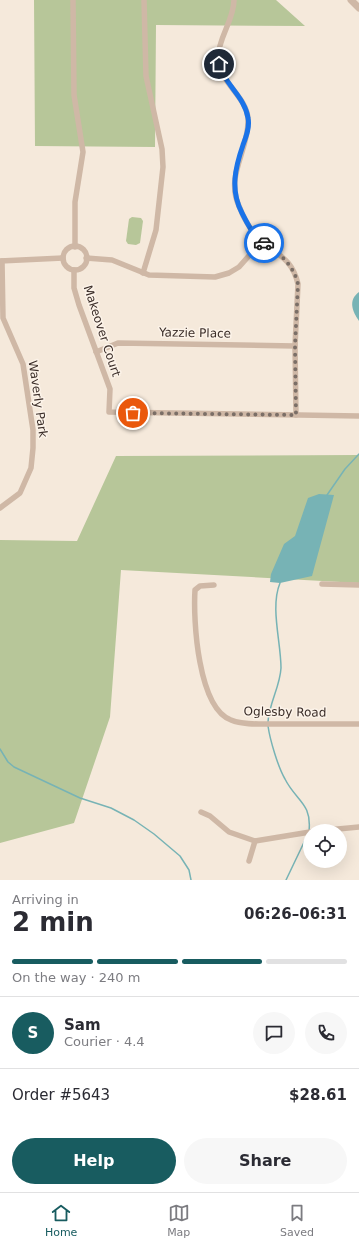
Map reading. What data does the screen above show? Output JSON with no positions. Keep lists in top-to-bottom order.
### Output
{
  "streets": {
    "street": [
      "Makeover Court",
      "Yazzie Place",
      "Waverly Park",
      "Oglesby Road"
    ]
  },
  "crossings": [
    ["Makeover Court", "Yazzie Place"]
  ],
  "page": {
    "heading": ["2 min", "Arriving in", "06:26–06:31"],
    "panel": [
      "Sam",
      "Courier · 4.4",
      "Order #5643",
      "$28.61"
    ],
    "bar": "On the way · 240 m",
    "round": "S",
    "buttons": ["Help", "Share"],
    "tabs": ["Home", "Map", "Saved"]
  }
}
